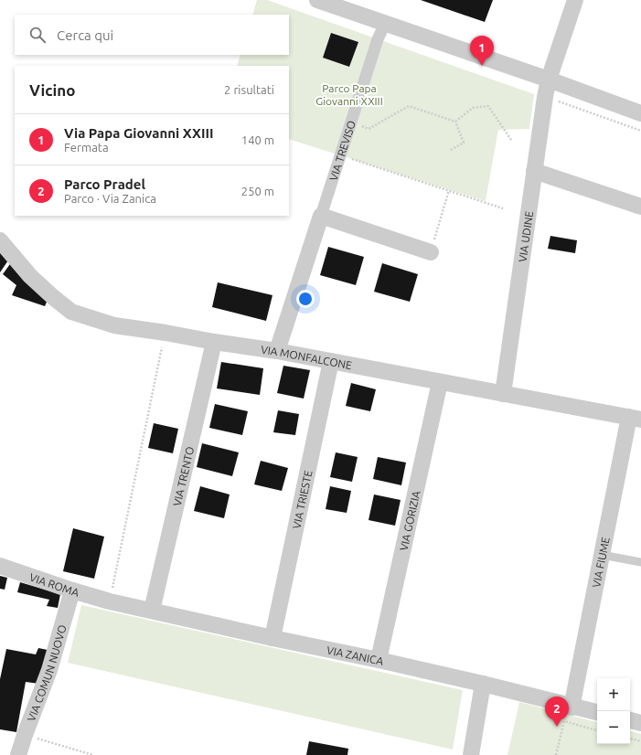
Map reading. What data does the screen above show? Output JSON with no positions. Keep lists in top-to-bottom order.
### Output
{
  "streets": {
    "street": [
      "VIA TREVISO",
      "VIA UDINE",
      "VIA MONFALCONE",
      "VIA TRENTO",
      "VIA TRIESTE",
      "VIA GORIZIA",
      "VIA FIUME",
      "VIA ROMA",
      "VIA ZANICA",
      "VIA COMUN NUOVO"
    ]
  },
  "crossings": [
    ["VIA TREVISO", "VIA MONFALCONE"],
    ["VIA UDINE", "VIA MONFALCONE"],
    ["VIA MONFALCONE", "VIA TRENTO"],
    ["VIA MONFALCONE", "VIA TRIESTE"],
    ["VIA MONFALCONE", "VIA GORIZIA"],
    ["VIA MONFALCONE", "VIA FIUME"],
    ["VIA TRENTO", "VIA ZANICA"],
    ["VIA TRIESTE", "VIA ZANICA"],
    ["VIA GORIZIA", "VIA ZANICA"],
    ["VIA FIUME", "VIA ZANICA"],
    ["VIA ROMA", "VIA ZANICA"],
    ["VIA ROMA", "VIA COMUN NUOVO"]
  ],
  "parks": ["Parco Papa Giovanni XXIII"],
  "page": {
    "search": "Cerca qui",
    "pins": ["1", "2"],
    "heading": ["Vicino", "2 risultati"],
    "list": [
      {
        "mark": "1",
        "name": "Via Papa Giovanni XXIII",
        "note": "Fermata",
        "value": "140 m"
      },
      {
        "mark": "2",
        "name": "Parco Pradel",
        "note": "Parco · Via Zanica",
        "value": "250 m"
      }
    ],
    "map_buttons": ["+", "−"]
  }
}
